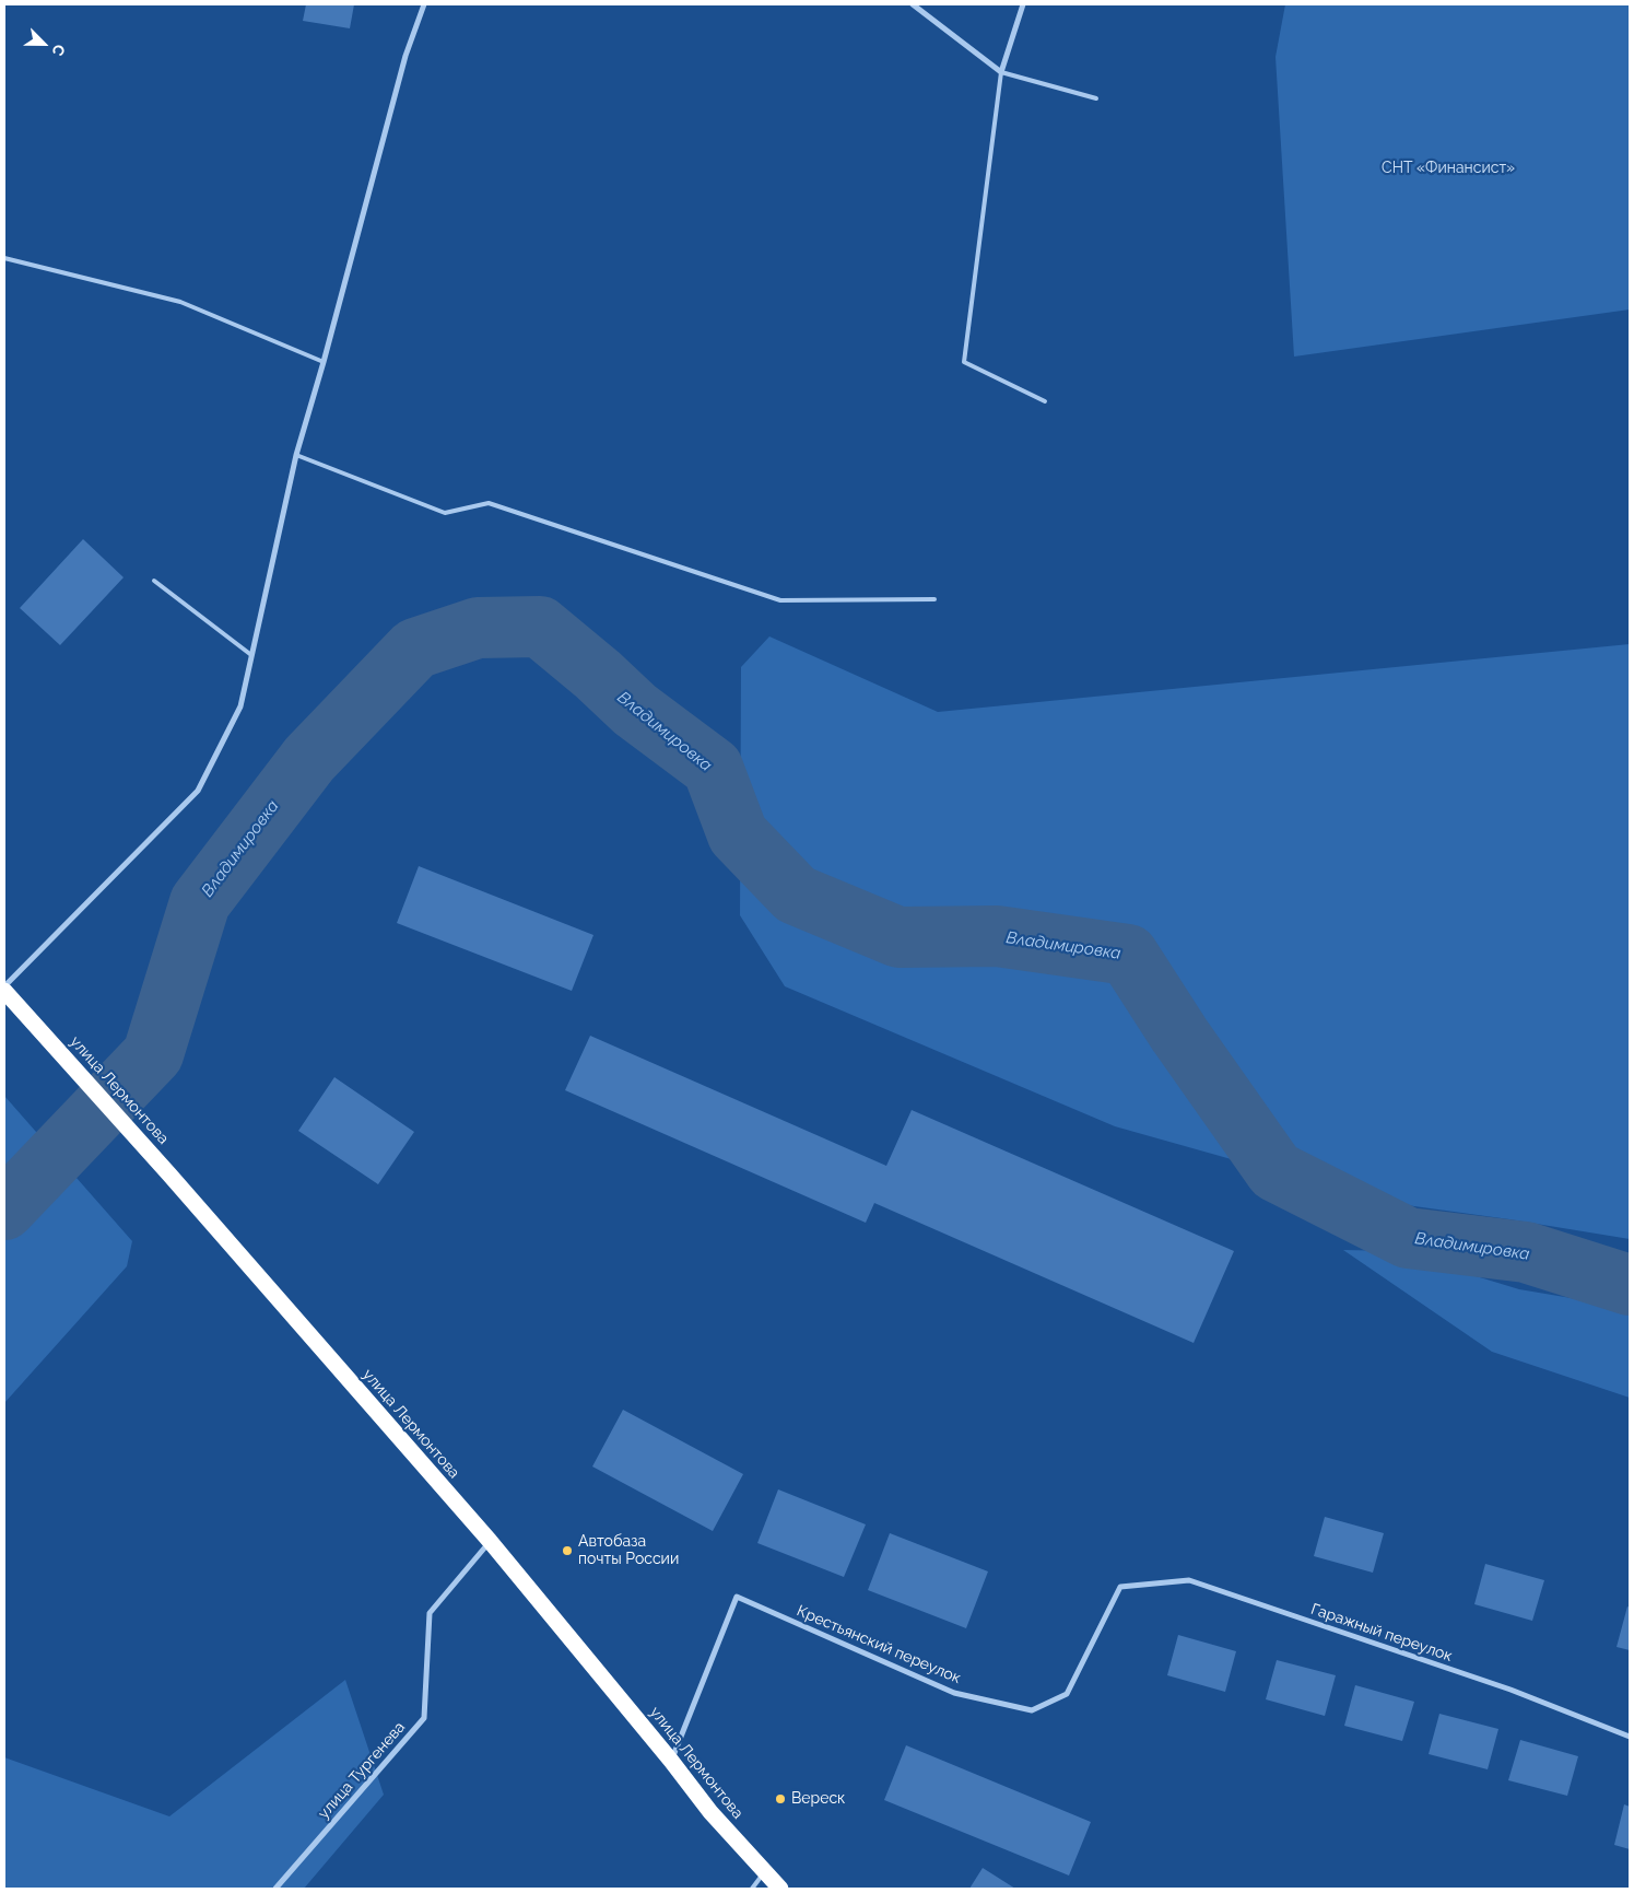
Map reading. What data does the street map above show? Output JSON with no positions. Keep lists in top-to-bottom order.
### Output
{
  "streets": {
    "highway": ["улица Лермонтова"],
    "street": ["Гаражный переулок", "Крестьянский переулок", "улица Тургенева"]
  },
  "crossings": [
    ["улица Лермонтова", "Крестьянский переулок"],
    ["улица Лермонтова", "улица Тургенева"],
    ["Гаражный переулок", "Крестьянский переулок"]
  ],
  "water": ["Владимировка"],
  "parks": ["СНТ «Финансист»"],
  "places": ["Автобаза почты России", "Вереск"],
  "north": "bottom right"
}
